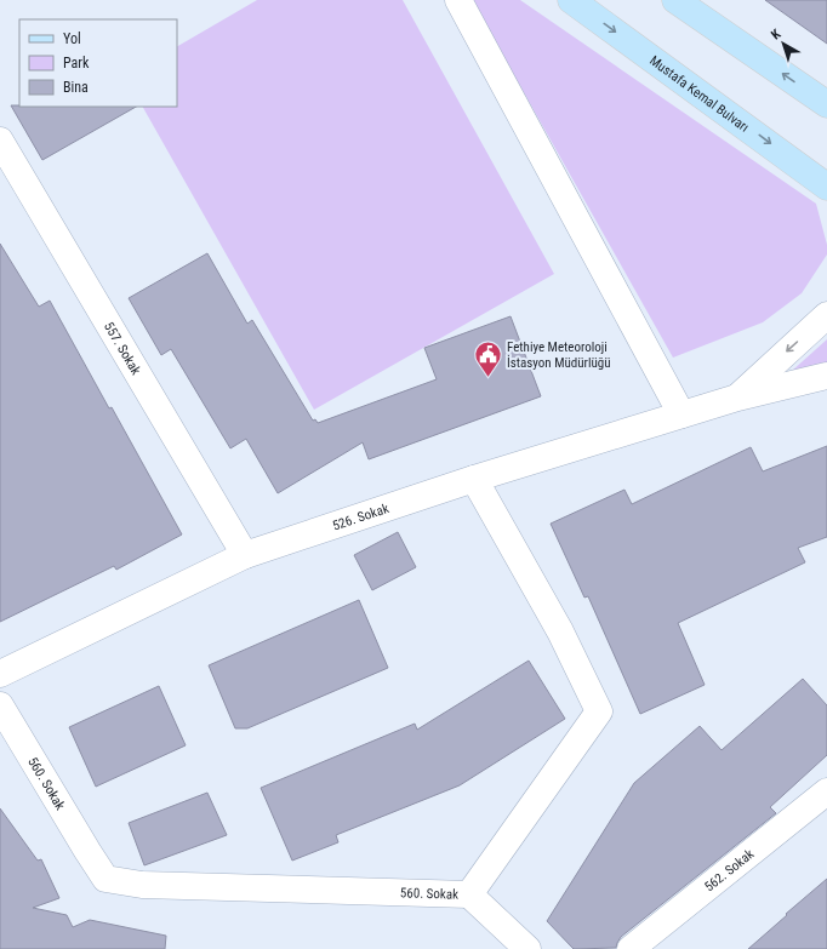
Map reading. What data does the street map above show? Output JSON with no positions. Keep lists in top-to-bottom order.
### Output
{
  "streets": {
    "main road": ["Mustafa Kemal Bulvarı"],
    "street": [
      "557. Sokak",
      "526. Sokak",
      "560. Sokak",
      "562. Sokak"
    ]
  },
  "crossings": [
    ["557. Sokak", "526. Sokak"],
    ["526. Sokak", "560. Sokak"]
  ],
  "places": {
    "public building": ["Fethiye Meteoroloji İstasyon Müdürlüğü"]
  },
  "legend": ["Yol", "Park", "Bina"],
  "north": "top left"
}
